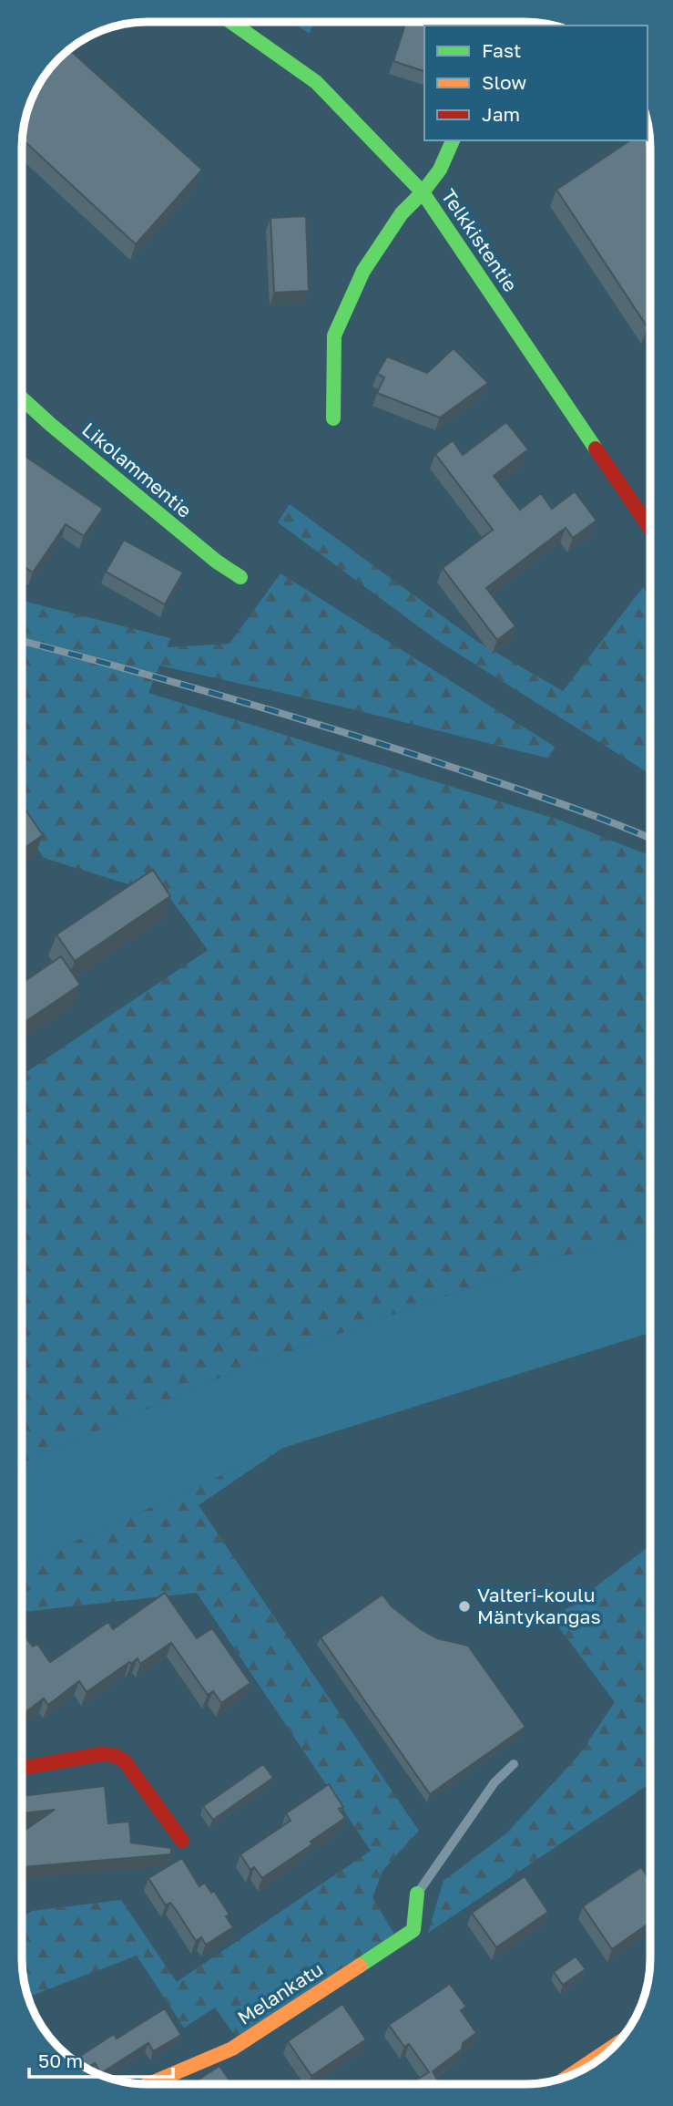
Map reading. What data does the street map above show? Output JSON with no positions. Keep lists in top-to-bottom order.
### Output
{
  "streets": {
    "street": ["Telkkistentie", "Likolammentie", "Melankatu"]
  },
  "places": ["Valteri-koulu Mäntykangas"],
  "legend": ["Fast", "Slow", "Jam"],
  "scale_bar": "50 m"
}
